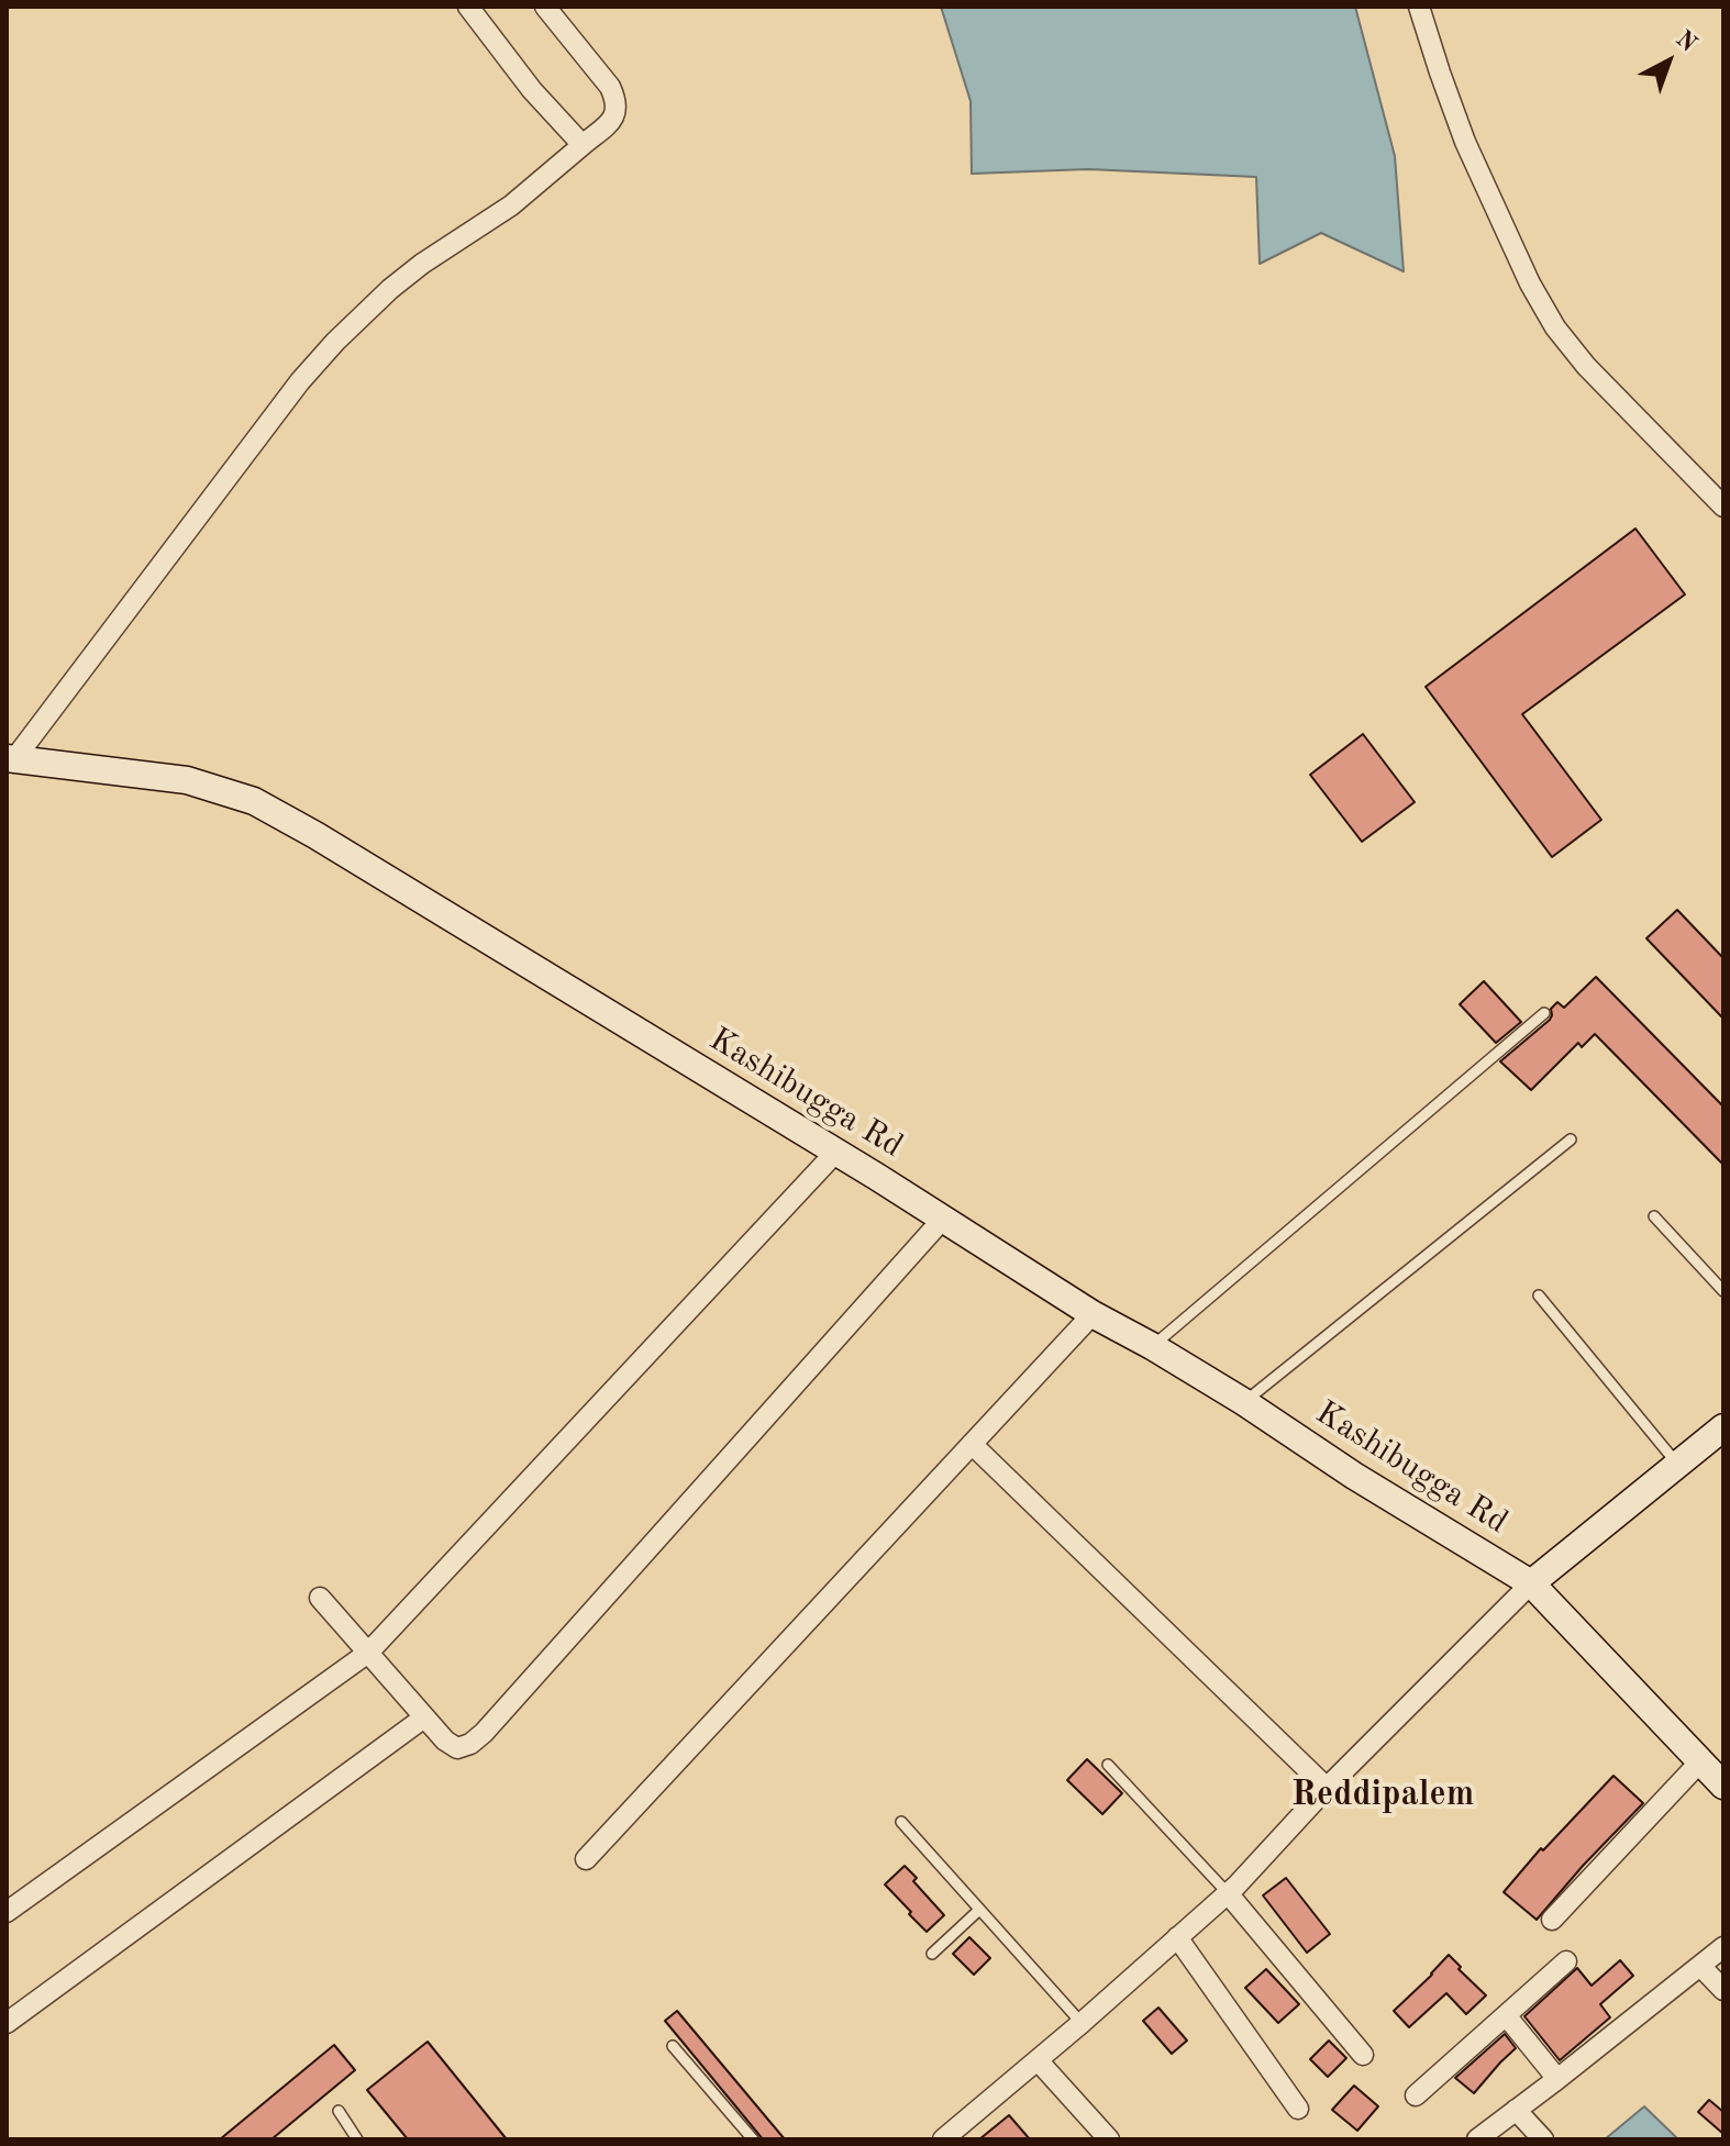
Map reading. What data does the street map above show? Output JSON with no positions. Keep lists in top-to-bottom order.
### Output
{
  "streets": {
    "main road": ["Kashibugga Rd"]
  },
  "districts": ["Reddipalem"],
  "north": "top right"
}
